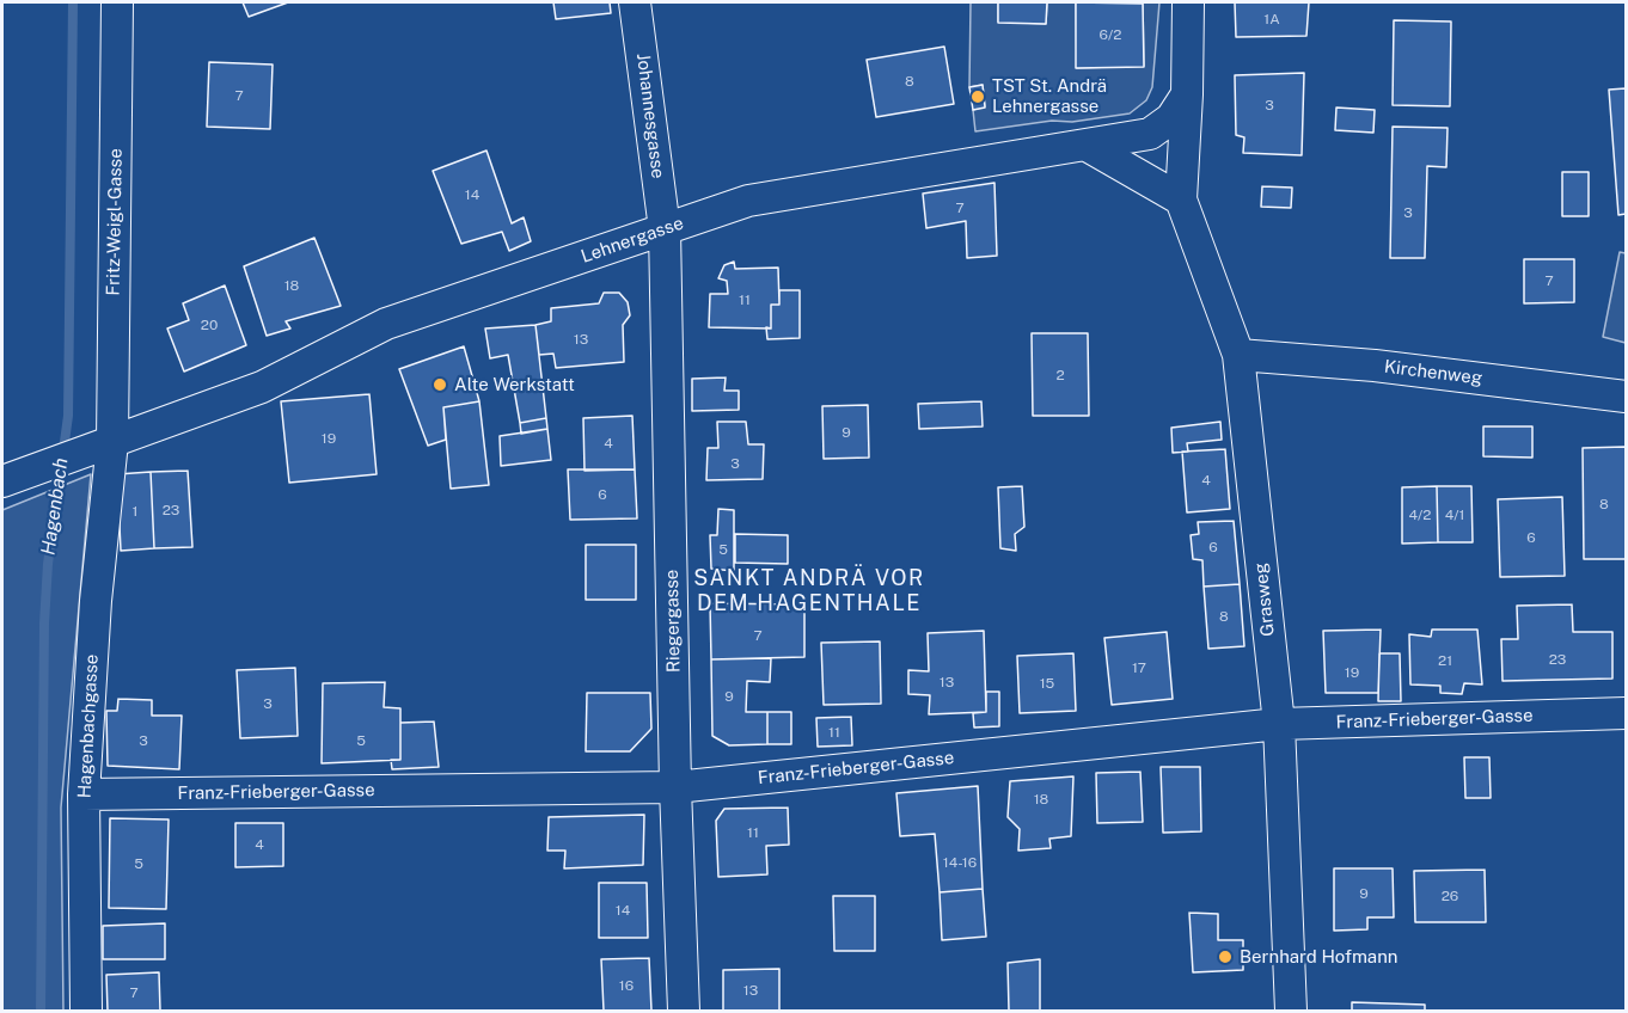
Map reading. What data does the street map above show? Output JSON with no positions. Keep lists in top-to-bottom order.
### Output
{
  "streets": {
    "street": [
      "Johannesgasse",
      "Fritz-Weigl-Gasse",
      "Lehnergasse",
      "Kirchenweg",
      "Grasweg",
      "Riegergasse",
      "Franz-Frieberger-Gasse",
      "Hagenbachgasse"
    ]
  },
  "crossings": [
    ["Johannesgasse", "Lehnergasse"],
    ["Johannesgasse", "Riegergasse"],
    ["Fritz-Weigl-Gasse", "Lehnergasse"],
    ["Fritz-Weigl-Gasse", "Hagenbachgasse"],
    ["Lehnergasse", "Grasweg"],
    ["Lehnergasse", "Riegergasse"],
    ["Lehnergasse", "Hagenbachgasse"],
    ["Kirchenweg", "Grasweg"],
    ["Grasweg", "Franz-Frieberger-Gasse"],
    ["Riegergasse", "Franz-Frieberger-Gasse"],
    ["Franz-Frieberger-Gasse", "Hagenbachgasse"]
  ],
  "districts": ["SANKT ANDRÄ VOR DEM HAGENTHALE"],
  "water": ["Hagenbach"],
  "places": ["TST St. Andrä Lehnergasse", "Alte Werkstatt", "Bernhard Hofmann"],
  "house_numbers": [
    "1A",
    "6/2",
    "8",
    "7",
    "3",
    "14",
    "7",
    "3",
    "7",
    "18",
    "11",
    "20",
    "13",
    "2",
    "9",
    "19",
    "4",
    "3",
    "4",
    "6",
    "8",
    "23",
    "1",
    "4/2",
    "4/1",
    "6",
    "6",
    "5",
    "8",
    "7",
    "23",
    "21",
    "17",
    "19",
    "13",
    "15",
    "9",
    "3",
    "11",
    "3",
    "5",
    "18",
    "11",
    "4",
    "14-16",
    "5",
    "9",
    "26",
    "14",
    "16",
    "13",
    "7"
  ]
}
